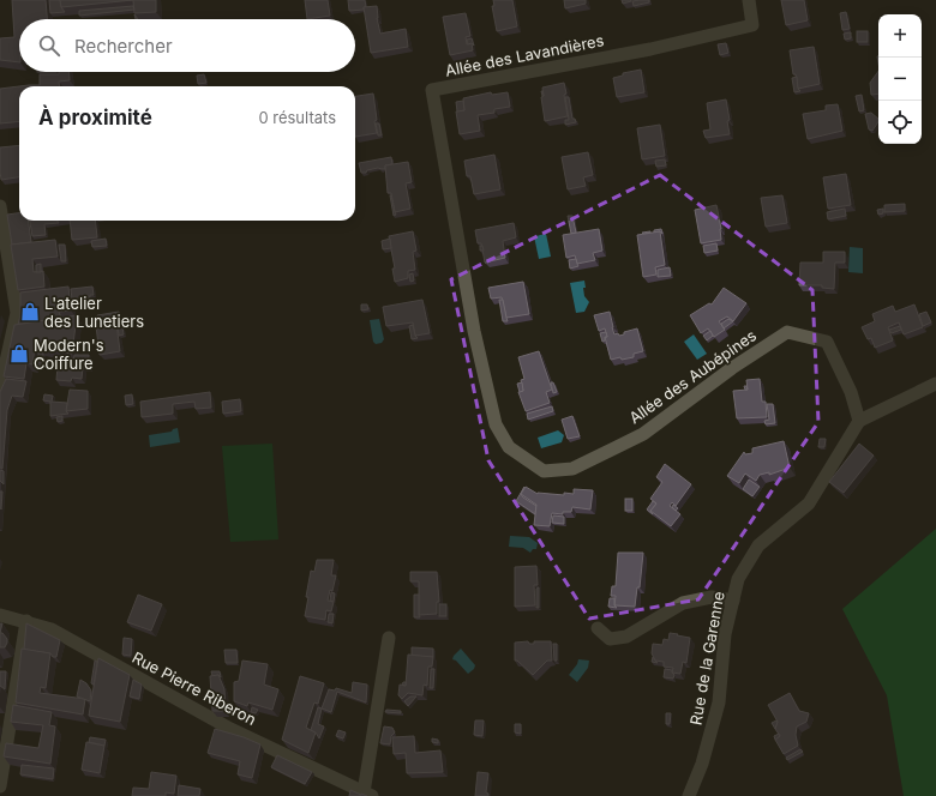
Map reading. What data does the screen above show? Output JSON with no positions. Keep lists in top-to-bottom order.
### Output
{
  "streets": {
    "street": [
      "Allée des Lavandières",
      "Allée des Aubépines",
      "Rue de la Garenne",
      "Rue Pierre Riberon"
    ]
  },
  "crossings": [
    ["Allée des Lavandières", "Allée des Aubépines"],
    ["Allée des Aubépines", "Rue de la Garenne"]
  ],
  "places": {
    "shop": ["L'atelier des Lunetiers", "Modern's Coiffure"]
  },
  "page": {
    "map_buttons": ["+", "−"],
    "search": "Rechercher",
    "heading": ["À proximité", "0 résultats"]
  }
}
